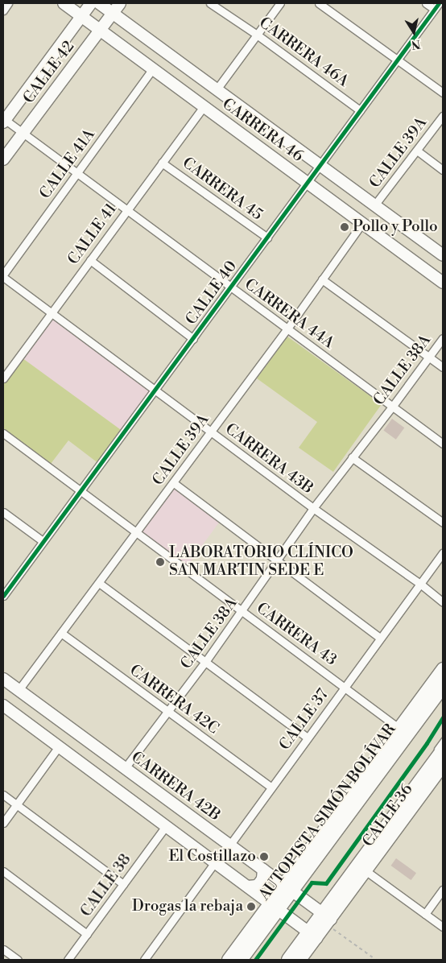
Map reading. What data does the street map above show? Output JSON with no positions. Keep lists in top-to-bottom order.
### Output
{
  "streets": {
    "highway": ["AUTOPISTA SIMÓN BOLÍVAR"],
    "street": [
      "CARRERA 46A",
      "CALLE 42",
      "CARRERA 46",
      "CALLE 39A",
      "CALLE 41A",
      "CARRERA 45",
      "CALLE 41",
      "CALLE 40",
      "CARRERA 44A",
      "CALLE 38A",
      "CARRERA 43B",
      "CARRERA 43",
      "CARRERA 42C",
      "CALLE 37",
      "CARRERA 42B",
      "CALLE 36",
      "CALLE 38"
    ]
  },
  "crossings": [
    ["CARRERA 46A", "CALLE 40"],
    ["CALLE 42", "CARRERA 46"],
    ["CALLE 42", "CARRERA 44A"],
    ["CARRERA 46", "CALLE 39A"],
    ["CARRERA 46", "CALLE 41A"],
    ["CARRERA 46", "CALLE 41"],
    ["CARRERA 46", "CALLE 40"],
    ["CALLE 39A", "CARRERA 44A"],
    ["CALLE 39A", "CARRERA 43B"],
    ["CALLE 39A", "CARRERA 43"],
    ["CALLE 39A", "CARRERA 42C"],
    ["CALLE 39A", "CARRERA 42B"],
    ["CALLE 41A", "CARRERA 44A"],
    ["CALLE 41A", "CARRERA 43B"],
    ["CARRERA 45", "CALLE 41"],
    ["CARRERA 45", "CALLE 40"],
    ["CALLE 41", "CARRERA 44A"],
    ["CALLE 41", "CARRERA 43B"],
    ["CALLE 40", "CARRERA 44A"],
    ["CALLE 40", "CARRERA 43B"],
    ["CALLE 40", "CARRERA 43"],
    ["CARRERA 44A", "CALLE 38A"],
    ["CALLE 38A", "CARRERA 43B"],
    ["CALLE 38A", "CARRERA 43"],
    ["CALLE 38A", "CARRERA 42C"],
    ["CALLE 38A", "CARRERA 42B"],
    ["CARRERA 43B", "CALLE 37"],
    ["CARRERA 43", "CALLE 37"],
    ["CARRERA 42C", "CALLE 37"],
    ["CALLE 37", "CARRERA 42B"],
    ["CARRERA 42B", "AUTOPISTA SIMÓN BOLÍVAR"],
    ["CARRERA 42B", "CALLE 36"]
  ],
  "places": [
    "Pollo y Pollo",
    "LABORATORIO CLÍNICO SAN MARTIN SEDE E",
    "El Costillazo",
    "Drogas la rebaja"
  ],
  "north": "bottom"
}
